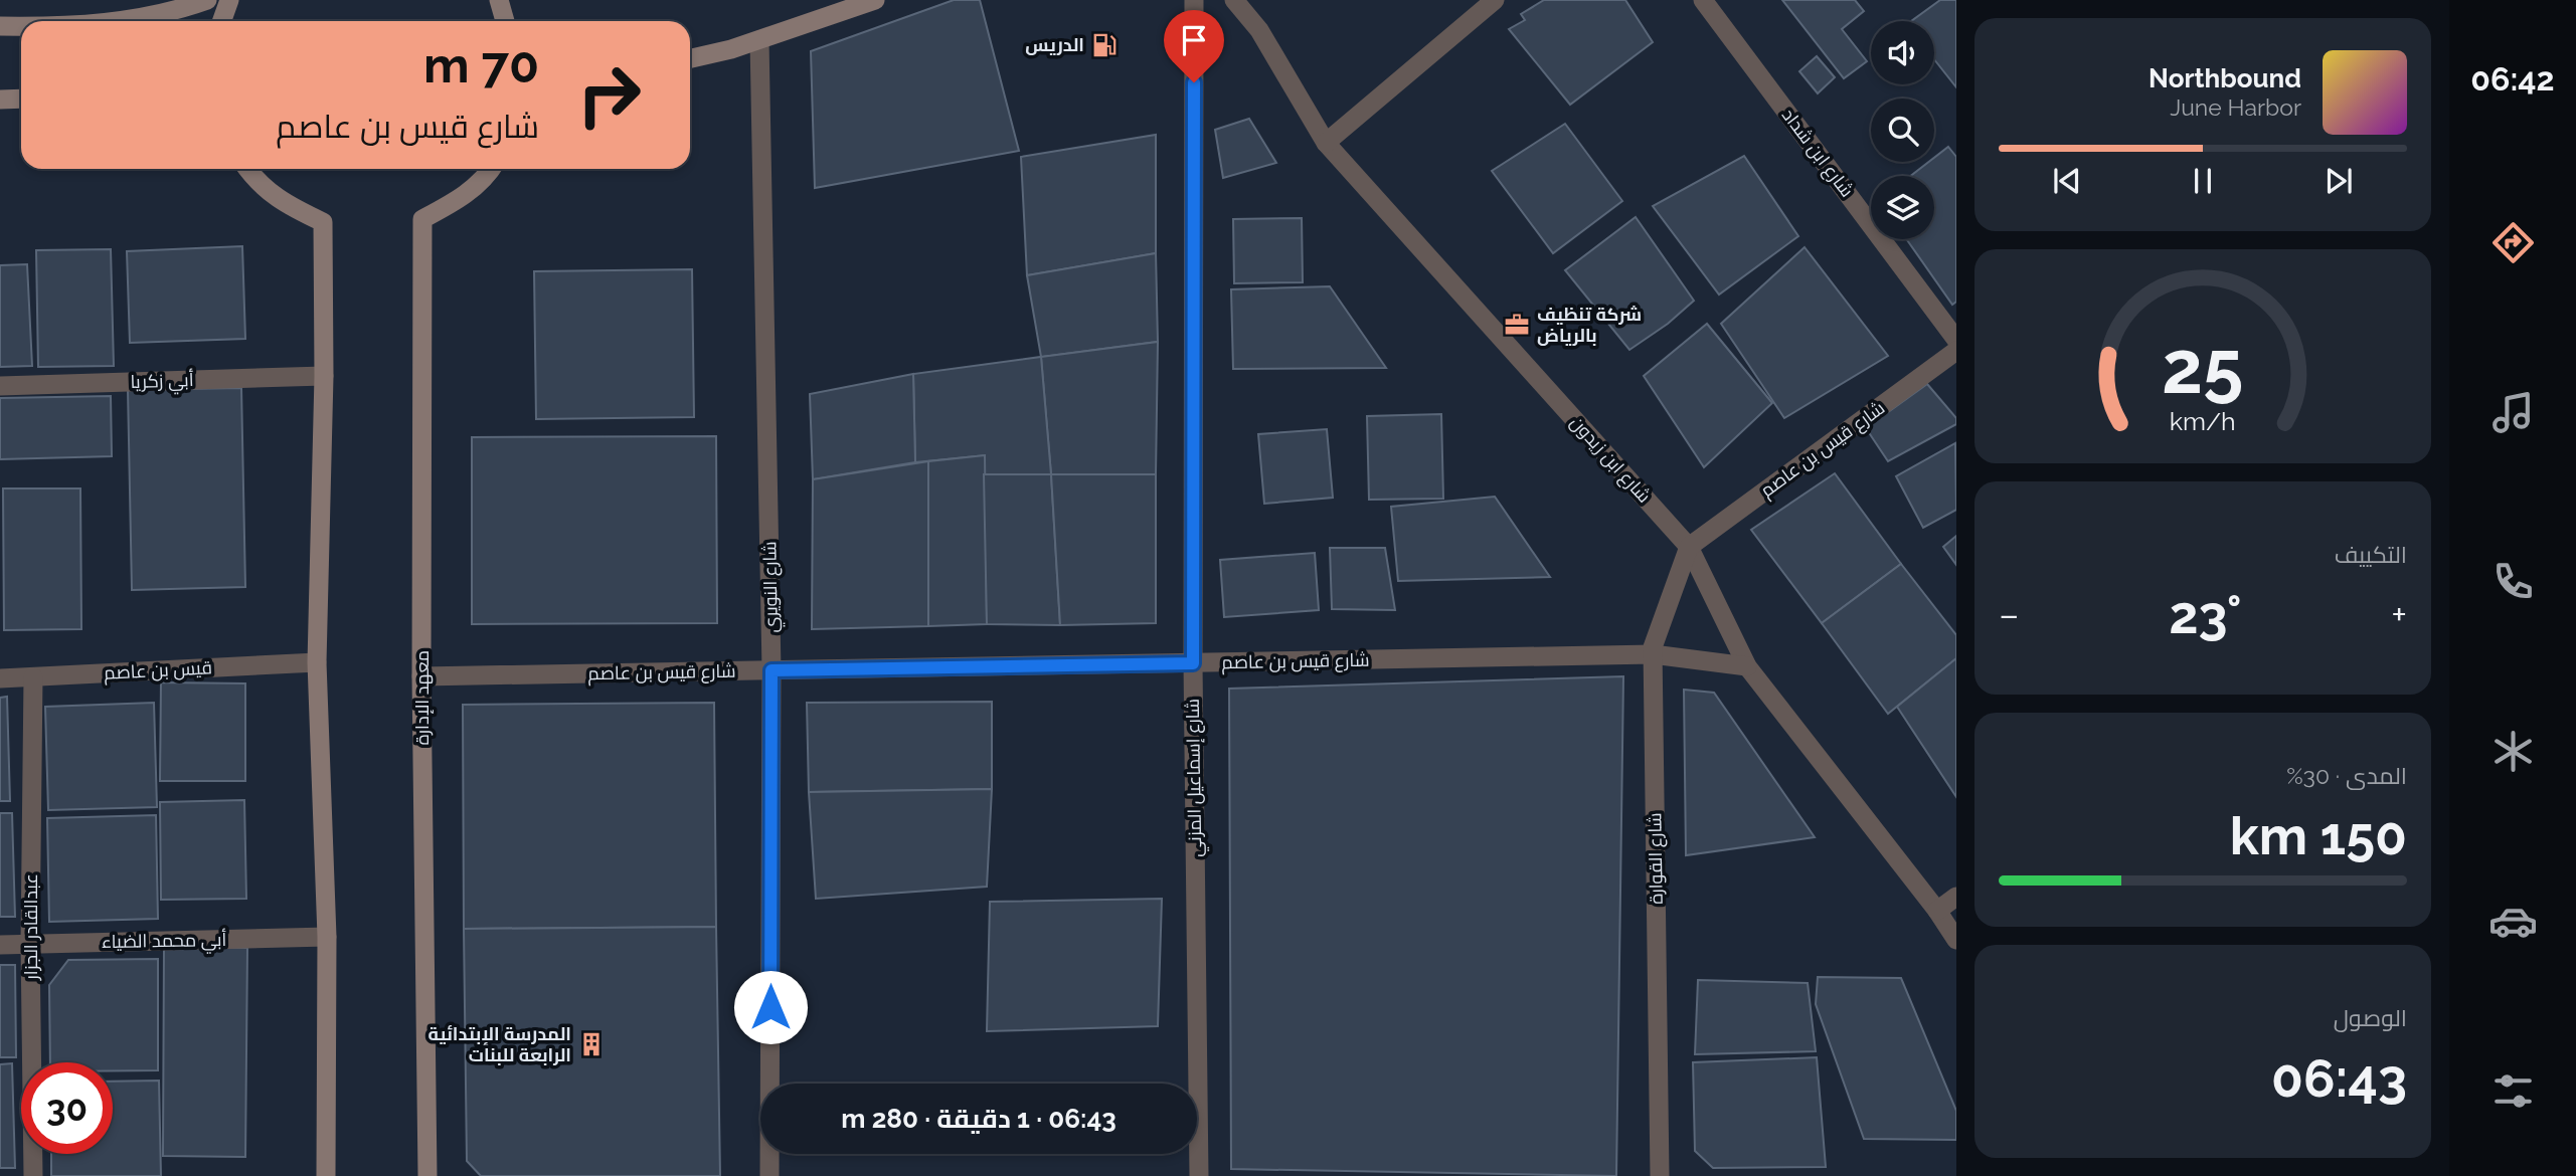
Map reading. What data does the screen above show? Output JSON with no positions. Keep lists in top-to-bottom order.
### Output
{
  "streets": {
    "main road": ["معهد الإدارة"],
    "street": [
      "شارع ابن شداد",
      "أبي زكريا",
      "شارع قيس بن عاصم",
      "شارع ابن زيدون",
      "شارع النويري",
      "قيس بن عاصم",
      "شارع إسماعيل المزني",
      "شارع القوارة",
      "عبدالقادر الجزار",
      "أبي محمد الضياء"
    ]
  },
  "crossings": [
    ["شارع قيس بن عاصم", "شارع ابن زيدون"],
    ["شارع قيس بن عاصم", "شارع النويري"],
    ["شارع قيس بن عاصم", "معهد الإدارة"],
    ["شارع قيس بن عاصم", "شارع إسماعيل المزني"],
    ["شارع قيس بن عاصم", "شارع القوارة"],
    ["شارع ابن زيدون", "شارع القوارة"],
    ["قيس بن عاصم", "عبدالقادر الجزار"],
    ["عبدالقادر الجزار", "أبي محمد الضياء"]
  ],
  "places": {
    "fuel station": ["الدريس"],
    "office": ["شركة تنظيف بالرياض"],
    "building": ["المدرسة الإبتدائية الرابعة للبنات"]
  },
  "page": {
    "tabs": "06:42",
    "turn": ["70 m", "شارع قيس بن عاصم"],
    "song": ["Northbound", "June Harbor"],
    "tile": [
      "التكييف",
      ["المدى · 30%", "150 km"],
      ["الوصول", "06:43"]
    ],
    "heat": ["−", "23°", "+"],
    "limit": "30",
    "trip": "06:43 · 1 دقيقة · 280 m",
    "gauge": ["25", "km/h"]
  }
}
